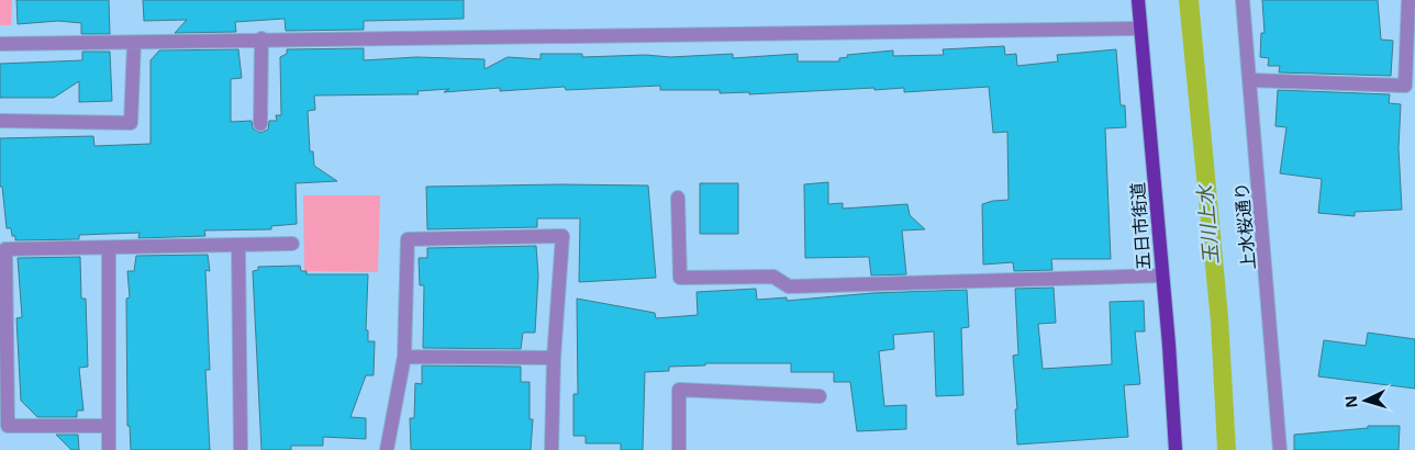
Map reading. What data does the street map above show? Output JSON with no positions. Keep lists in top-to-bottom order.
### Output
{
  "streets": {
    "main road": ["五日市街道"],
    "street": ["上水桜通り"]
  },
  "water": ["玉川上水"],
  "north": "left"
}
